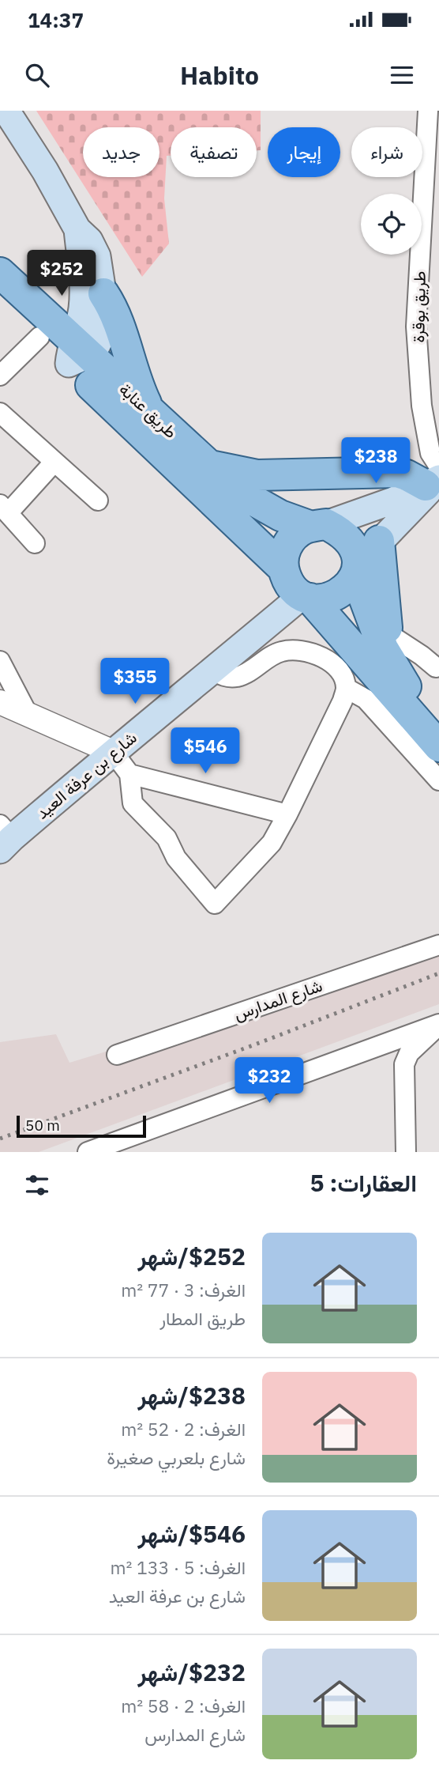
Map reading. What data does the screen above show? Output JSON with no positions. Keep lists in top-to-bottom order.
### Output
{
  "streets": {
    "main road": ["طريق عنابة", "شارع بن عرفة العيد"],
    "street": ["طريق بوقرة", "شارع المدارس"]
  },
  "crossings": [
    ["طريق عنابة", "شارع بن عرفة العيد"]
  ],
  "scale_bar": "50 m",
  "page": {
    "status": "14:37",
    "header": "Habito",
    "chip": [
      "شراء",
      "إيجار",
      "تصفية",
      "جديد"
    ],
    "price": [
      "$252",
      "$238",
      "$355",
      "$546",
      "$232"
    ],
    "scale": "50 m",
    "heading": "العقارات: 5",
    "list": [
      {
        "name": "$252/شهر",
        "note": "الغرف: 3 · 77 m² · طريق المطار"
      },
      {
        "name": "$238/شهر",
        "note": "الغرف: 2 · 52 m² · شارع بلعربي صغيرة"
      },
      {
        "name": "$546/شهر",
        "note": "الغرف: 5 · 133 m² · شارع بن عرفة العيد"
      },
      {
        "name": "$232/شهر",
        "note": "الغرف: 2 · 58 m² · شارع المدارس"
      }
    ]
  }
}
